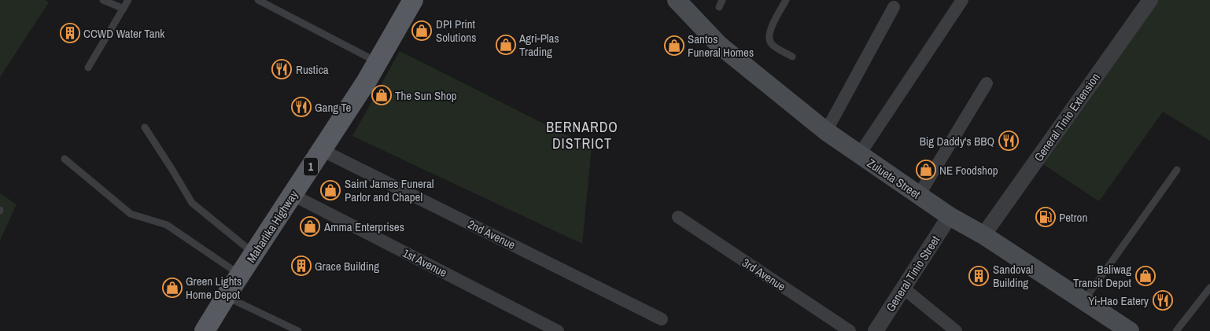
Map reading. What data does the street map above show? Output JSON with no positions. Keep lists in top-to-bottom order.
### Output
{
  "streets": {
    "main road": ["1", "Zulueta Street", "Maharlika Highway"],
    "street": [
      "General Tinio Extension",
      "2nd Avenue",
      "1st Avenue",
      "General Tinio Street",
      "3rd Avenue"
    ]
  },
  "crossings": [
    ["General Tinio Extension", "Zulueta Street"],
    ["Zulueta Street", "General Tinio Street"],
    ["Maharlika Highway", "2nd Avenue"],
    ["Maharlika Highway", "1st Avenue"]
  ],
  "districts": ["BERNARDO DISTRICT"],
  "places": {
    "shop": [
      "DPI Print Solutions",
      "Agri-Plas Trading",
      "Santos Funeral Homes",
      "The Sun Shop",
      "NE Foodshop",
      "Saint James Funeral Parlor and Chapel",
      "Amma Enterprises",
      "Baliwag Transit Depot",
      "Green Lights Home Depot"
    ],
    "building": ["CCWD Water Tank", "Grace Building", "Sandoval Building"],
    "restaurant": [
      "Rustica",
      "Gang Te",
      "Big Daddy's BBQ",
      "Yi-Hao Eatery"
    ],
    "fuel station": ["Petron"]
  }
}
